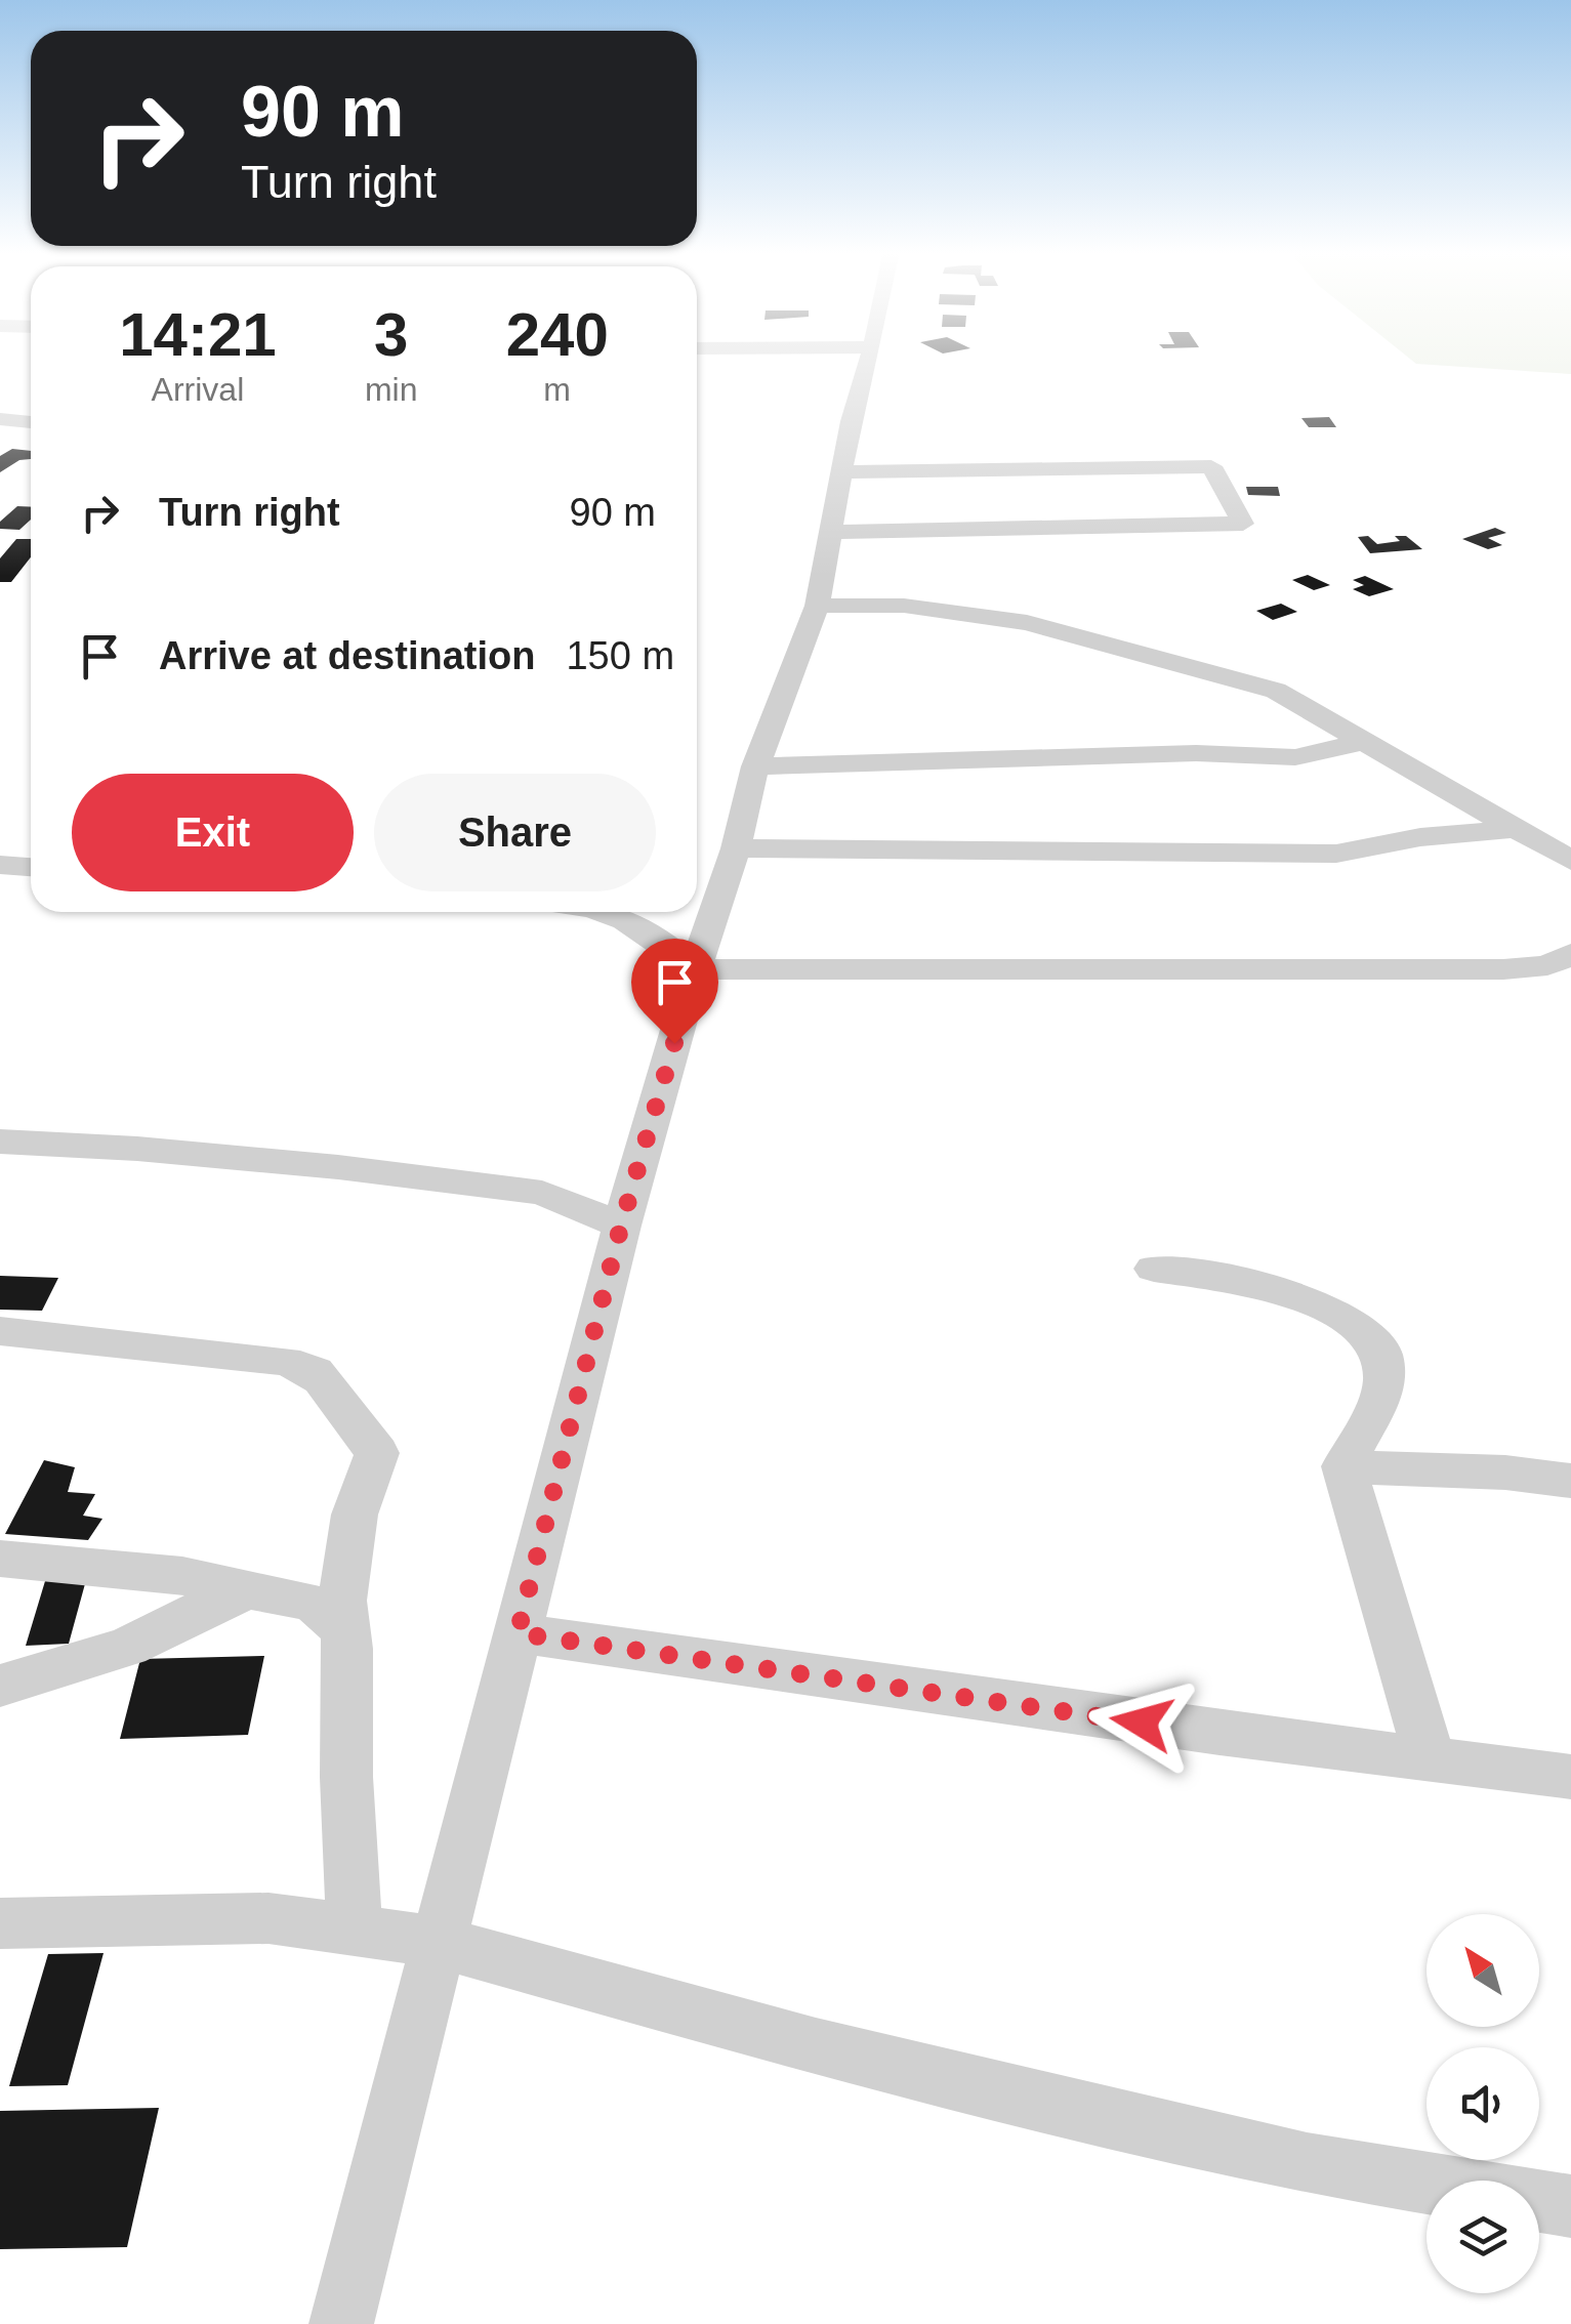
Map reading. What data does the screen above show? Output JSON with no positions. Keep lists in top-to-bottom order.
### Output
{
  "north": "top left",
  "page": {
    "turn": ["90 m", "Turn right"],
    "eta": [
      "14:21",
      "Arrival",
      "3",
      "min",
      "240",
      "m"
    ],
    "list": [
      {
        "name": "Turn right",
        "value": "90 m"
      },
      {
        "name": "Arrive at destination",
        "value": "150 m"
      }
    ],
    "buttons": ["Exit", "Share"]
  }
}
